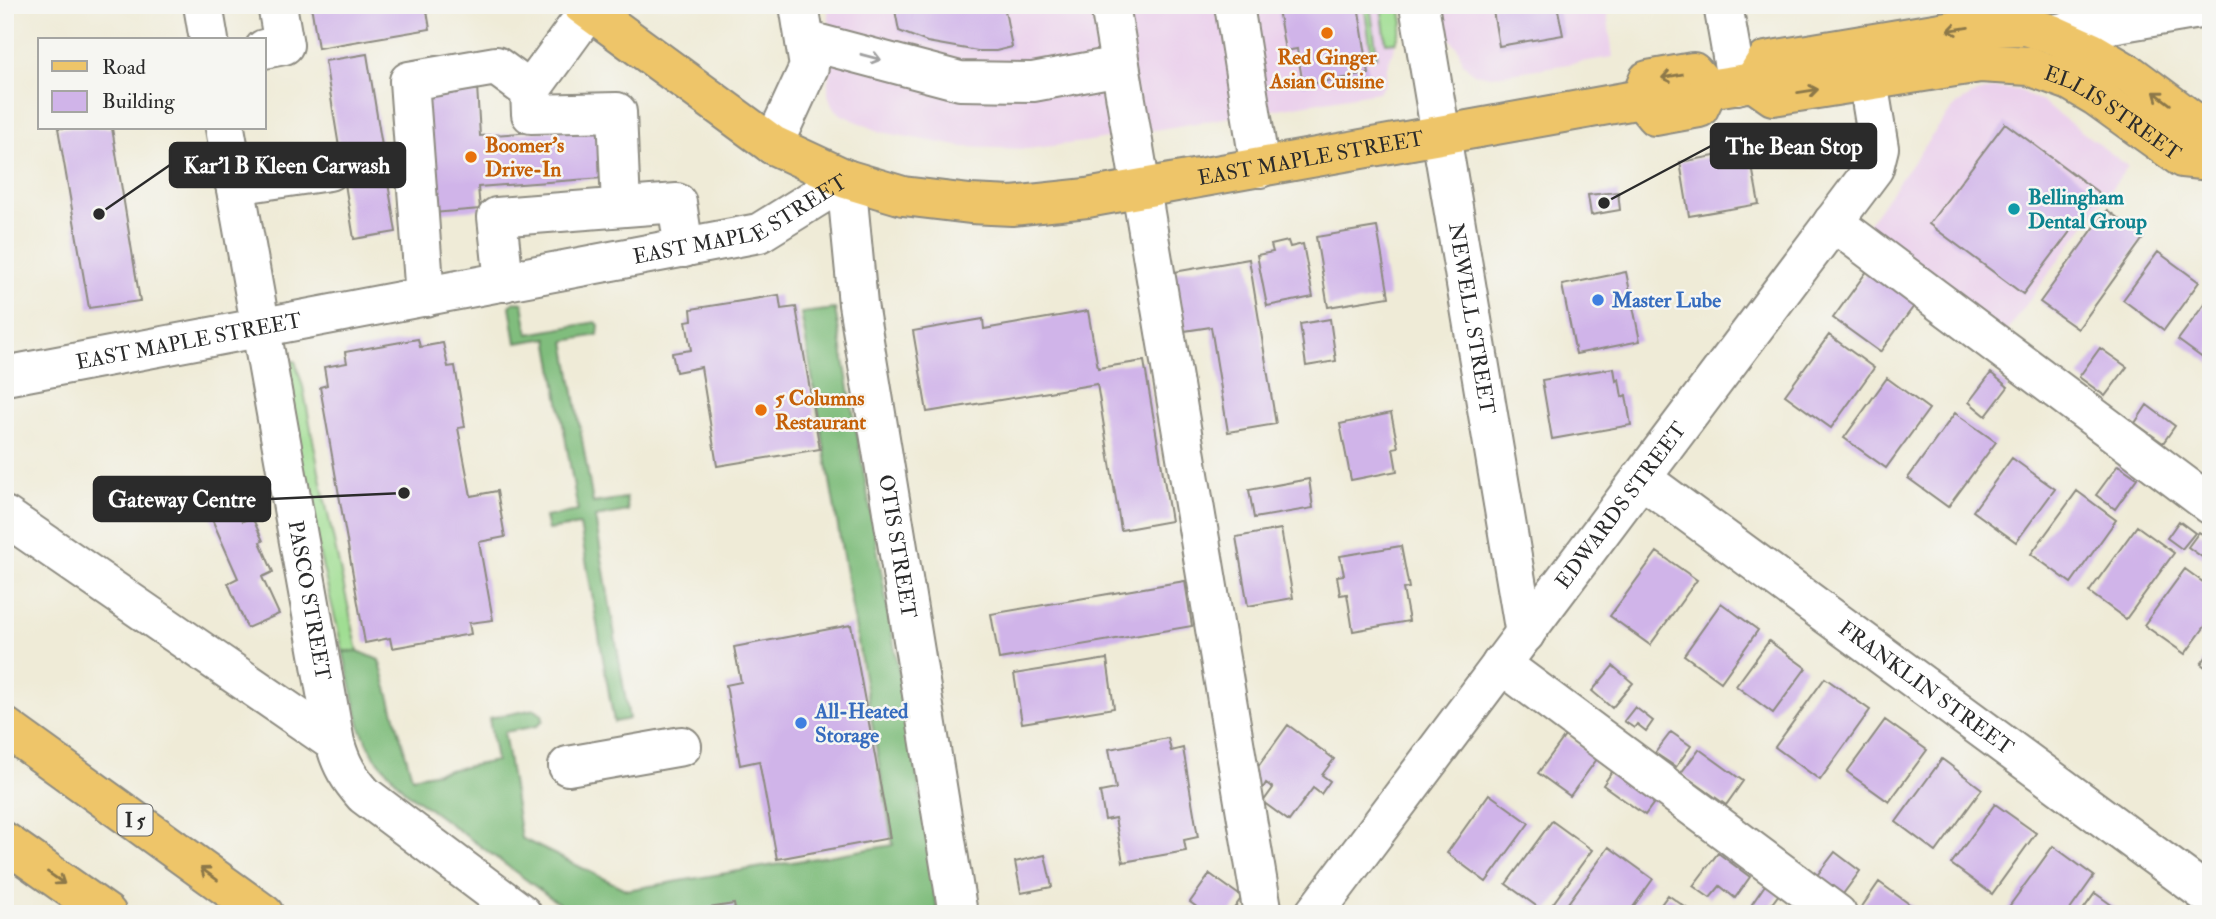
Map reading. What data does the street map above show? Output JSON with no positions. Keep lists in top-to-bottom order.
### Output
{
  "streets": {
    "main road": ["ELLIS STREET", "EAST MAPLE STREET", "I 5"],
    "street": [
      "NEWELL STREET",
      "EDWARDS STREET",
      "OTIS STREET",
      "PASCO STREET",
      "FRANKLIN STREET"
    ]
  },
  "crossings": [
    ["ELLIS STREET", "EAST MAPLE STREET"],
    ["ELLIS STREET", "EDWARDS STREET"],
    ["EAST MAPLE STREET", "NEWELL STREET"],
    ["EAST MAPLE STREET", "OTIS STREET"],
    ["EAST MAPLE STREET", "PASCO STREET"],
    ["NEWELL STREET", "EDWARDS STREET"],
    ["EDWARDS STREET", "FRANKLIN STREET"]
  ],
  "one_way": ["ELLIS STREET"],
  "places": [
    "Red Ginger Asian Cuisine",
    "Boomer's Drive-In",
    "The Bean Stop",
    "Bellingham Dental Group",
    "Kar'l B Kleen Carwash",
    "Master Lube",
    "5 Columns Restaurant",
    "Gateway Centre",
    "All-Heated Storage"
  ],
  "legend": ["Road", "Building"]
}
